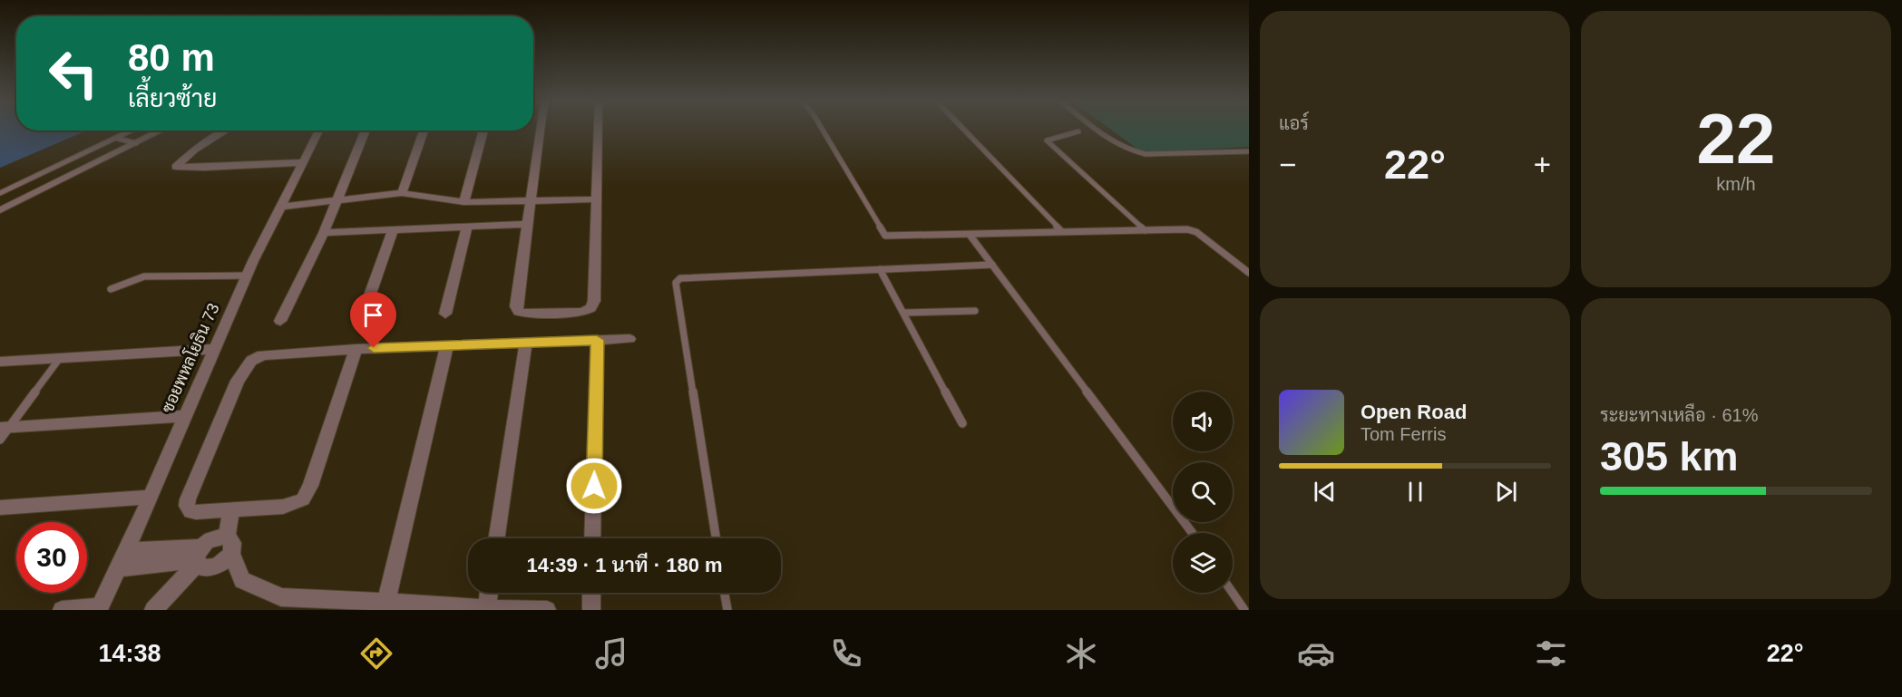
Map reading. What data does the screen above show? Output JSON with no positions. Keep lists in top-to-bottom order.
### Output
{
  "streets": {
    "street": ["ซอยพหลโยธิน 73"]
  },
  "page": {
    "tile": [
      "แอร์",
      ["22", "km/h"],
      ["ระยะทางเหลือ · 61%", "305 km"]
    ],
    "turn": ["80 m", "เลี้ยวซ้าย"],
    "heat": ["−", "22°", "+"],
    "song": ["Open Road", "Tom Ferris"],
    "limit": "30",
    "trip": "14:39 · 1 นาที · 180 m",
    "tabs": ["14:38", "22°"]
  }
}
